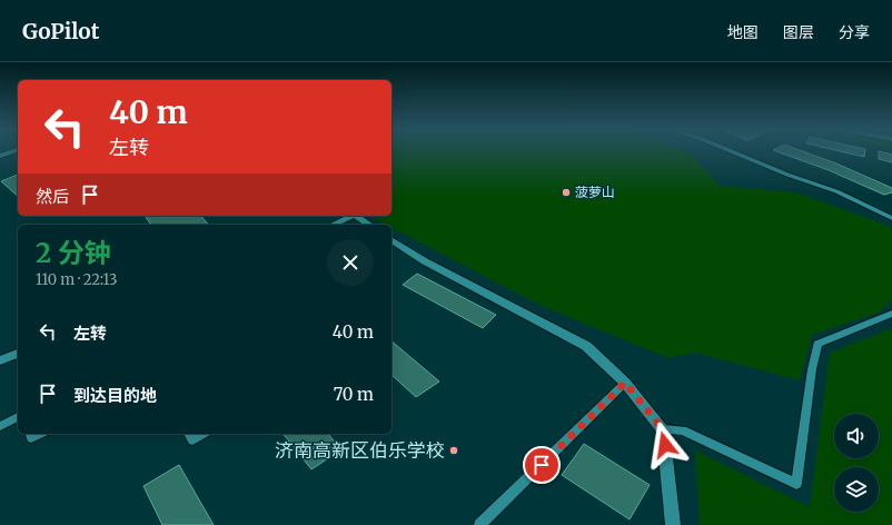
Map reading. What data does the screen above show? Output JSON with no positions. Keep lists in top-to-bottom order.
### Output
{
  "places": ["菠萝山", "济南高新区伯乐学校"],
  "page": {
    "header": "GoPilot",
    "nav": ["地图", "图层", "分享"],
    "turn": ["40 m", "左转"],
    "then": "然后",
    "heading": ["2 分钟", "110 m · 22:13"],
    "list": [
      {
        "name": "左转",
        "value": "40 m"
      },
      {
        "name": "到达目的地",
        "value": "70 m"
      }
    ]
  }
}
